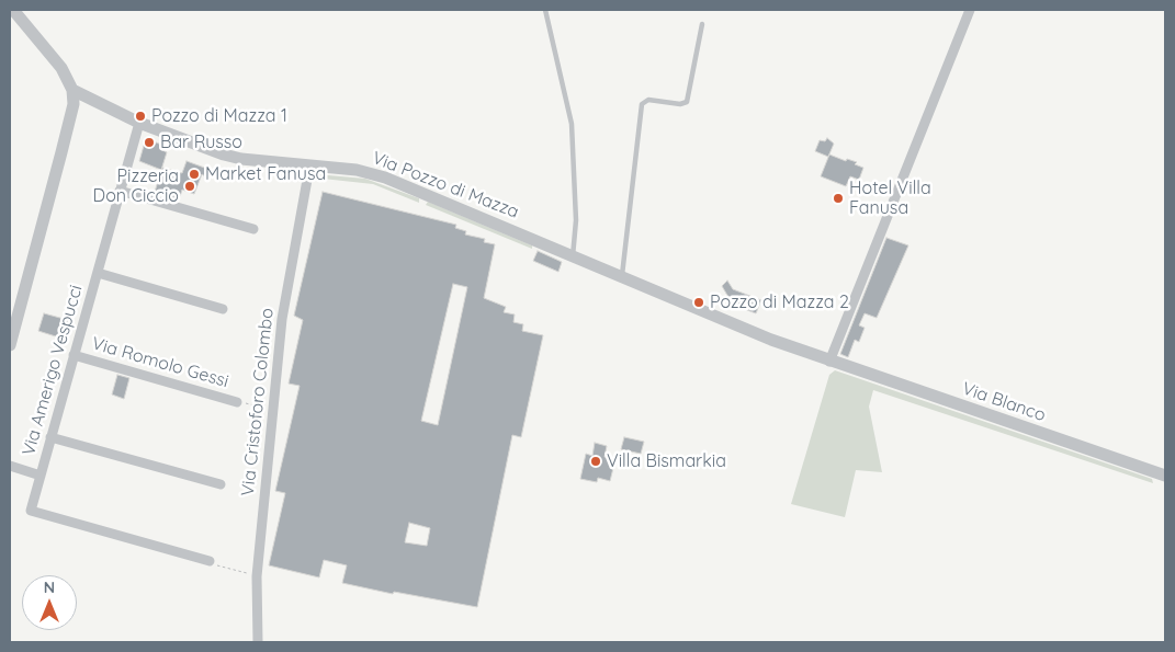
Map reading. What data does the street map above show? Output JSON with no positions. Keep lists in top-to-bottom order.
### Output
{
  "streets": {
    "street": [
      "Via Pozzo di Mazza",
      "Via Romolo Gessi",
      "Via Amerigo Vespucci",
      "Via Cristoforo Colombo",
      "Via Blanco"
    ]
  },
  "crossings": [
    ["Via Pozzo di Mazza", "Via Amerigo Vespucci"],
    ["Via Pozzo di Mazza", "Via Cristoforo Colombo"],
    ["Via Pozzo di Mazza", "Via Blanco"],
    ["Via Romolo Gessi", "Via Amerigo Vespucci"]
  ],
  "places": [
    "Pozzo di Mazza 1",
    "Bar Russo",
    "Market Fanusa",
    "Pizzeria Don Ciccio",
    "Hotel Villa Fanusa",
    "Pozzo di Mazza 2",
    "Villa Bismarkia"
  ],
  "north": "top"
}
